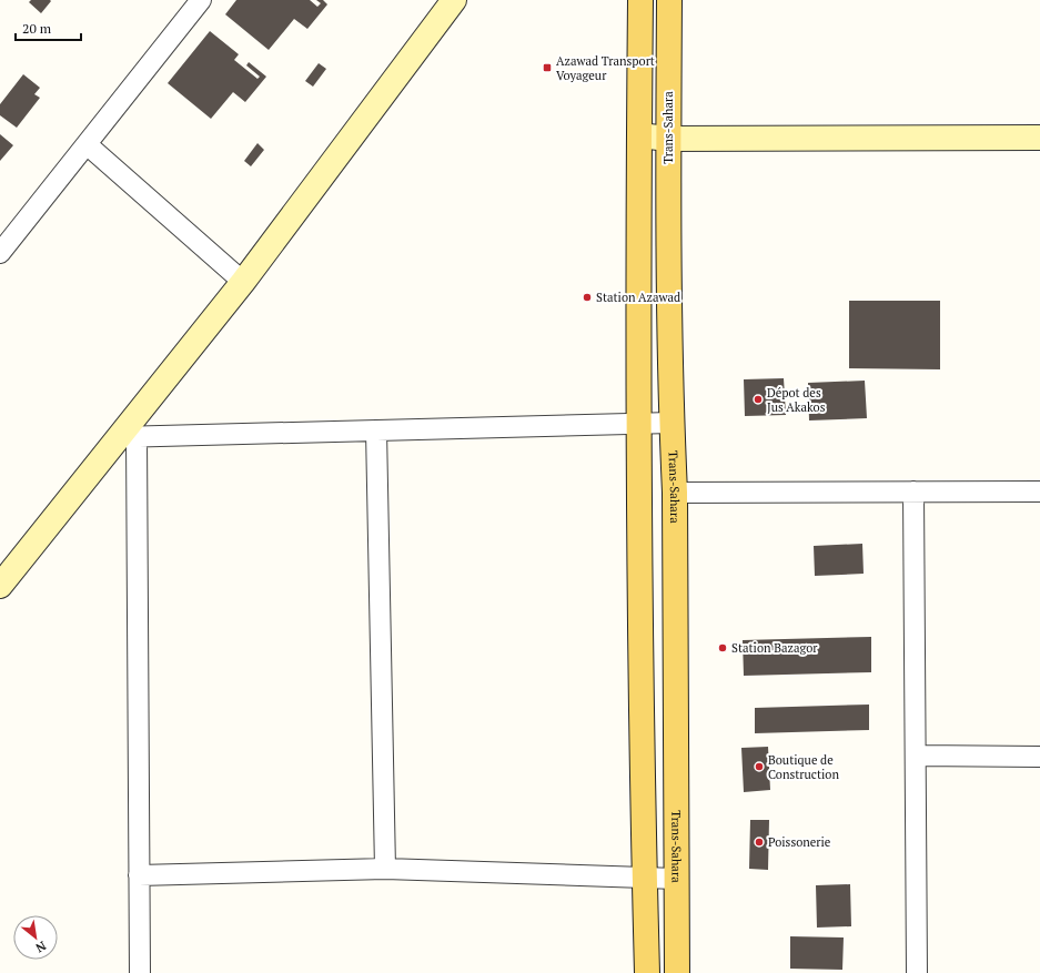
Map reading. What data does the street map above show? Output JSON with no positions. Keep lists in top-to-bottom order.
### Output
{
  "streets": {
    "main road": ["Trans-Sahara"]
  },
  "places": {
    "transit": ["Azawad Transport Voyageur"],
    "other": [
      "Station Azawad",
      "Dépot des Jus Akakos",
      "Station Bazagor",
      "Boutique de Construction",
      "Poissonerie"
    ]
  },
  "scale_bar": "20 m",
  "north": "bottom right"
}
